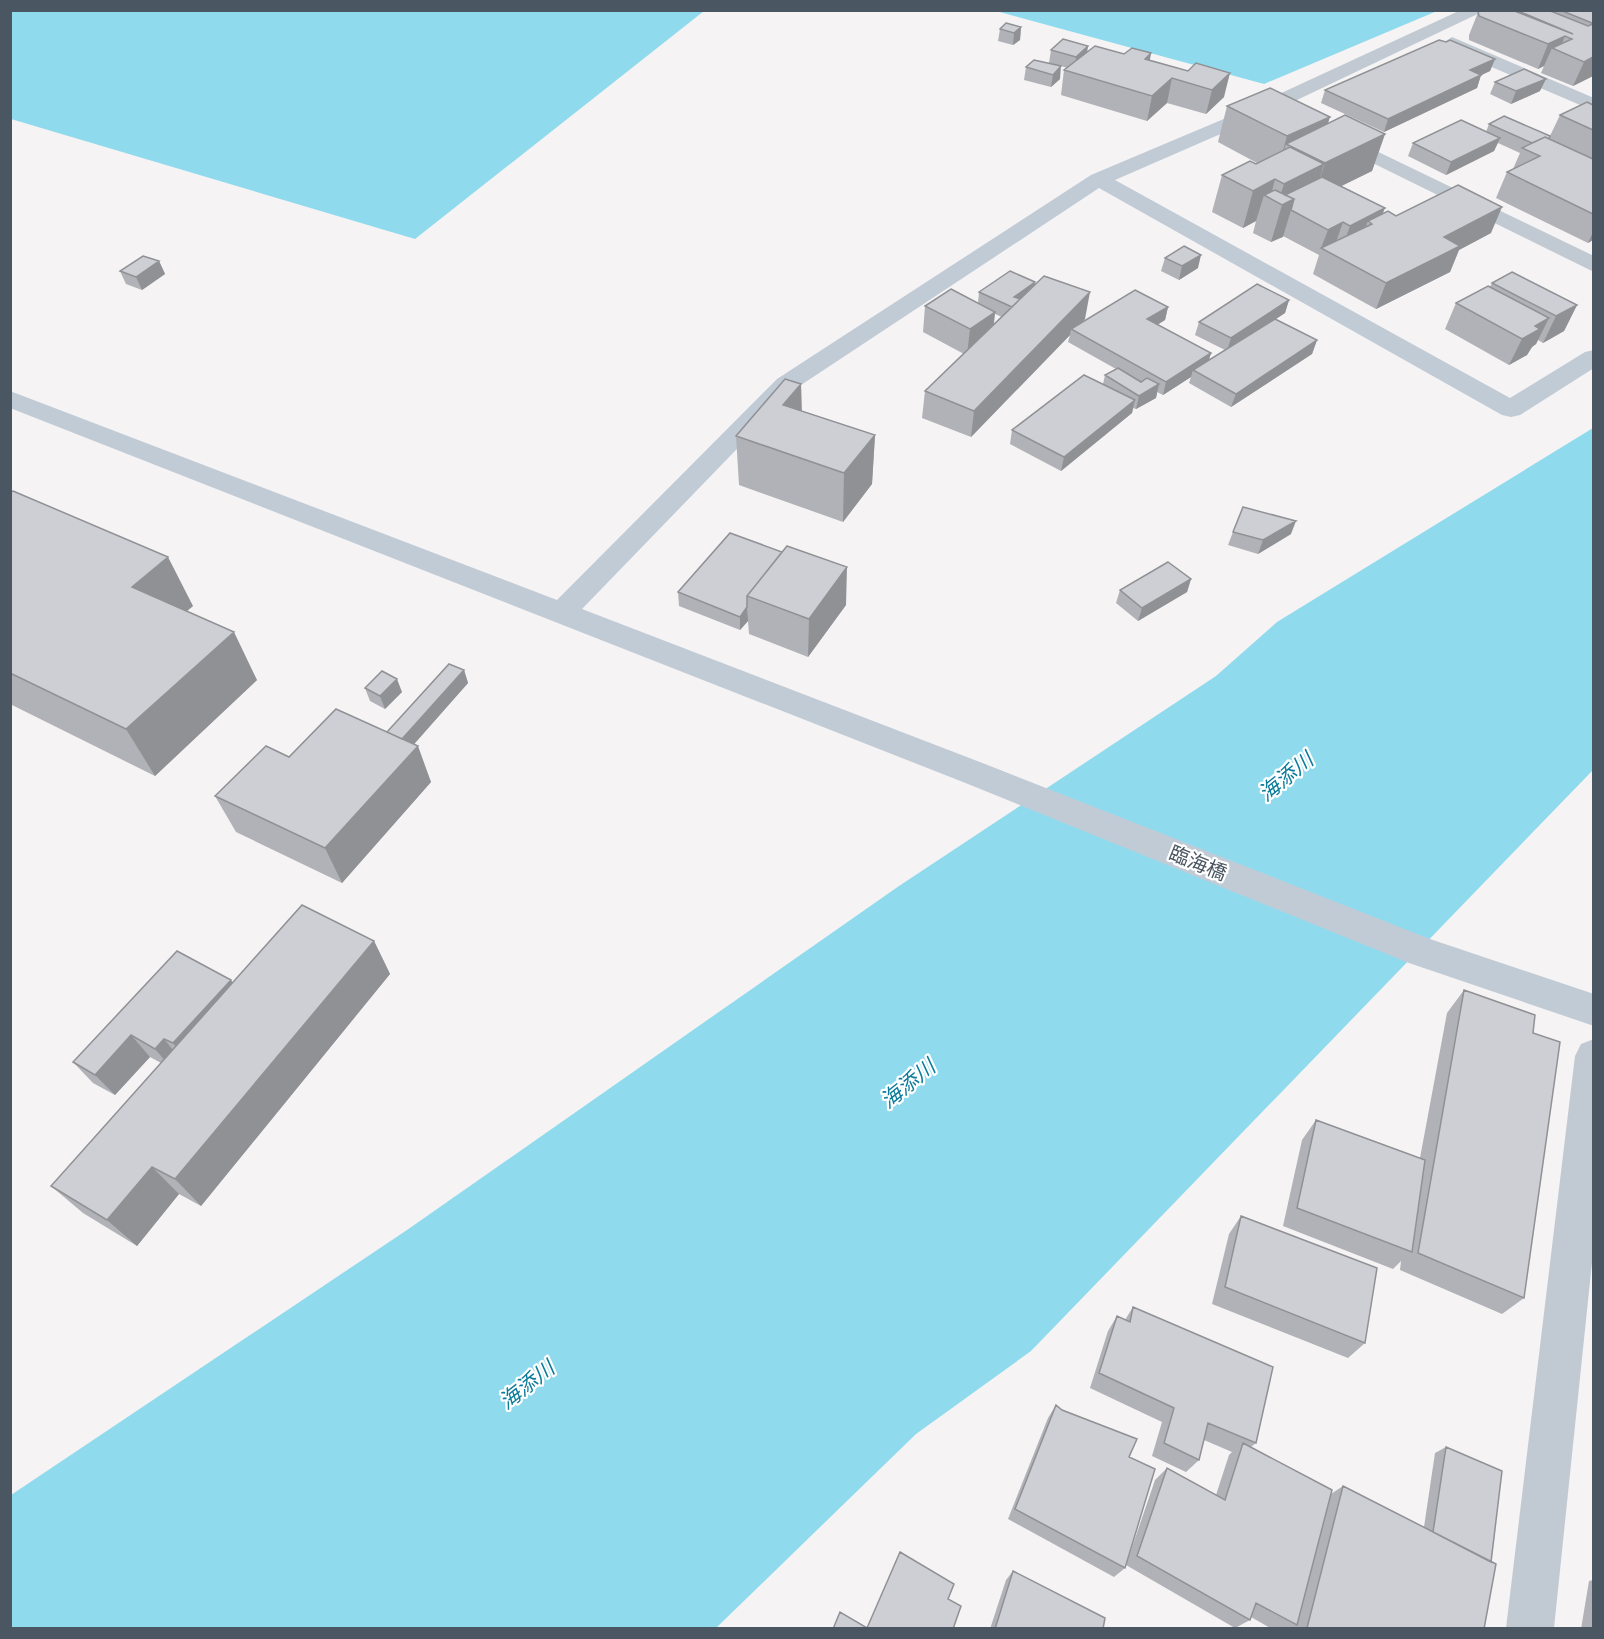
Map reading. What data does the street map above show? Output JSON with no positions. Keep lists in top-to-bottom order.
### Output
{
  "streets": {
    "street": ["臨海橋"]
  },
  "water": ["海添川"]
}
